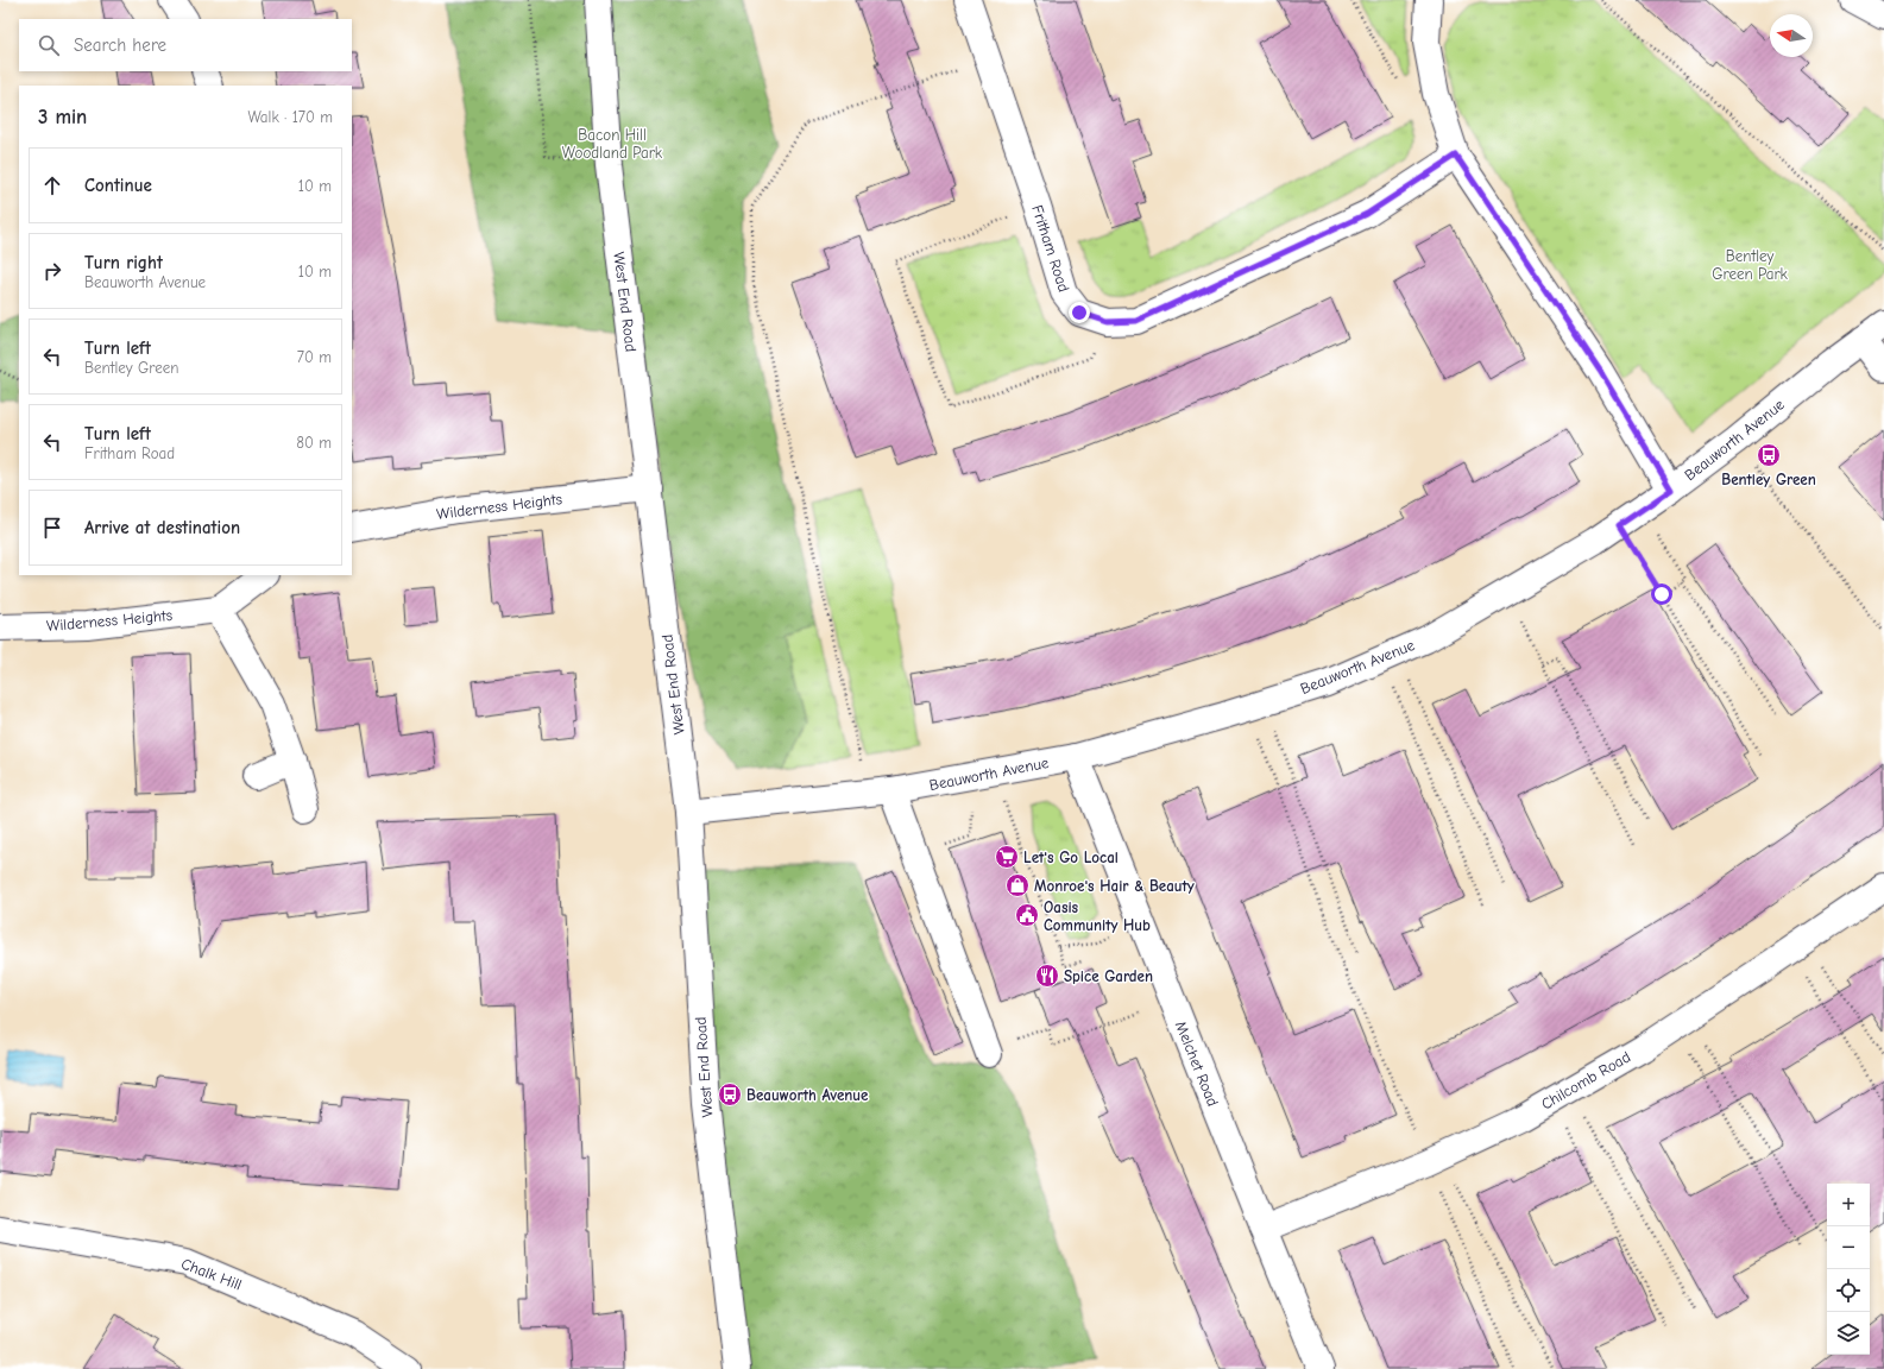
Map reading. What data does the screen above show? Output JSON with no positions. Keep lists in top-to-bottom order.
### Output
{
  "streets": {
    "street": [
      "Fritham Road",
      "West End Road",
      "Beauworth Avenue",
      "Wilderness Heights",
      "Melchet Road",
      "Chilcomb Road",
      "Chalk Hill"
    ]
  },
  "crossings": [
    ["West End Road", "Beauworth Avenue"],
    ["West End Road", "Wilderness Heights"],
    ["Beauworth Avenue", "Melchet Road"],
    ["Melchet Road", "Chilcomb Road"]
  ],
  "parks": ["Bacon Hill Woodland Park", "Bentley Green Park"],
  "places": {
    "bus stop": ["Bentley Green", "Beauworth Avenue"],
    "supermarket": ["Let's Go Local"],
    "shop": ["Monroe's Hair & Beauty"],
    "public building": ["Oasis Community Hub"],
    "restaurant": ["Spice Garden"]
  },
  "north": "left",
  "page": {
    "search": "Search here",
    "heading": ["3 min", "Walk · 170 m"],
    "list": [
      ["Continue", "10 m"],
      ["Turn right", "Beauworth Avenue", "10 m"],
      ["Turn left", "Bentley Green", "70 m"],
      ["Turn left", "Fritham Road", "80 m"],
      "Arrive at destination"
    ],
    "map_buttons": ["+", "−"]
  }
}
